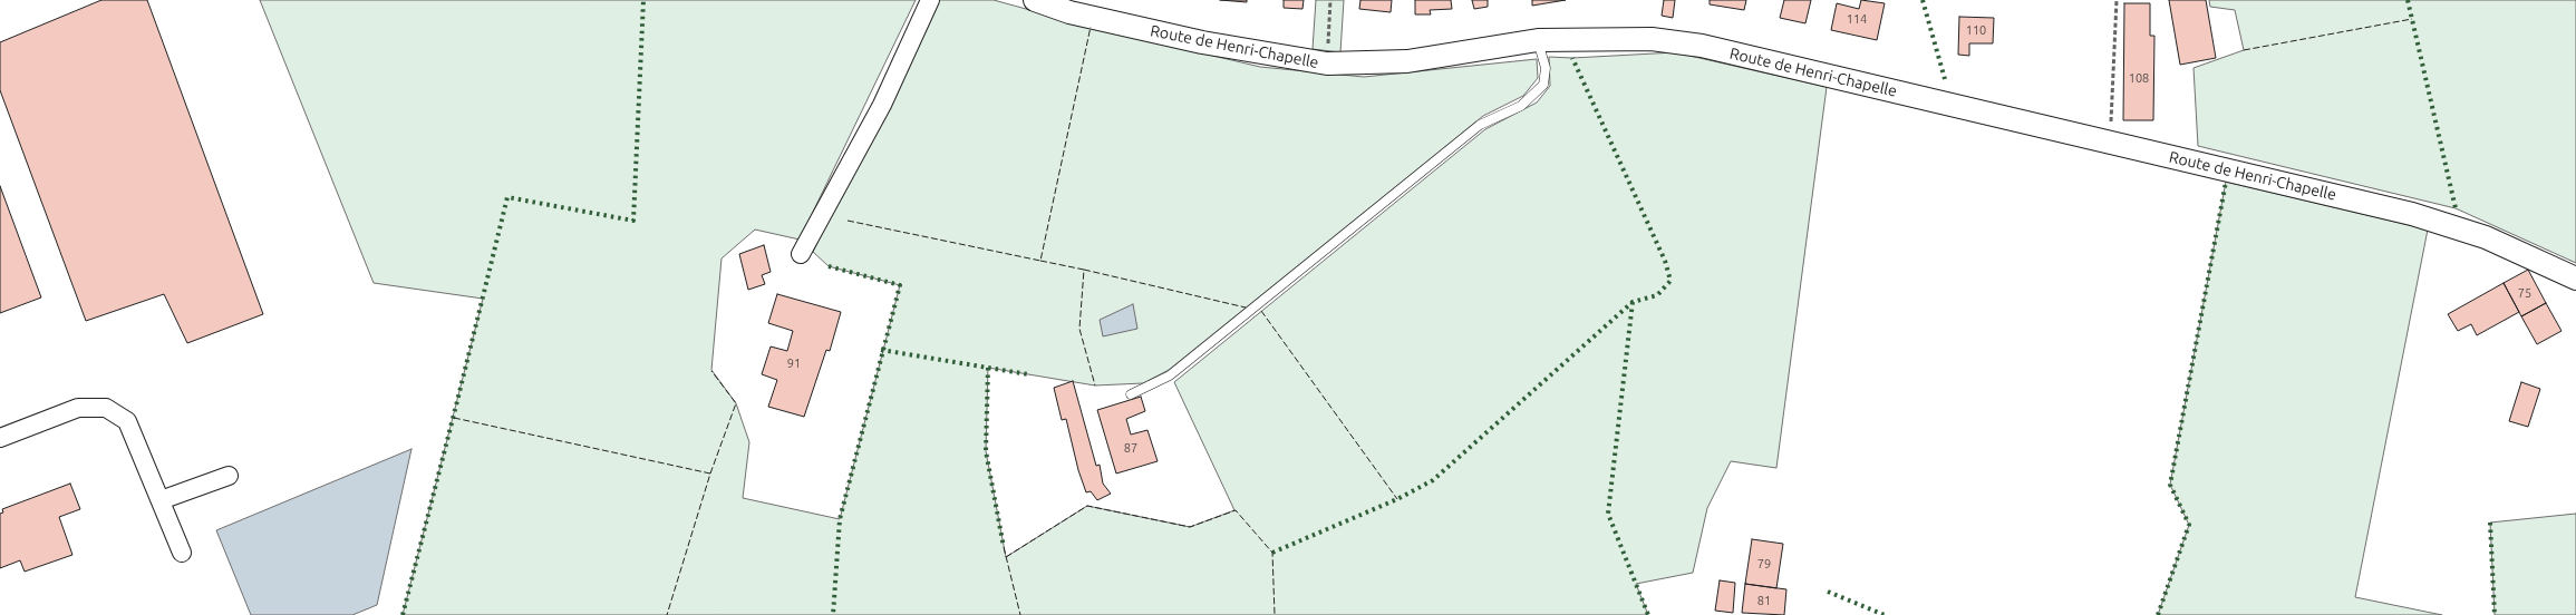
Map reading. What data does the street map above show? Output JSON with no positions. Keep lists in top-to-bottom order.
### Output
{
  "streets": {
    "street": ["Route de Henri-Chapelle"]
  },
  "house_numbers": [
    "114",
    "110",
    "108",
    "75",
    "91",
    "87",
    "79",
    "81"
  ]
}
